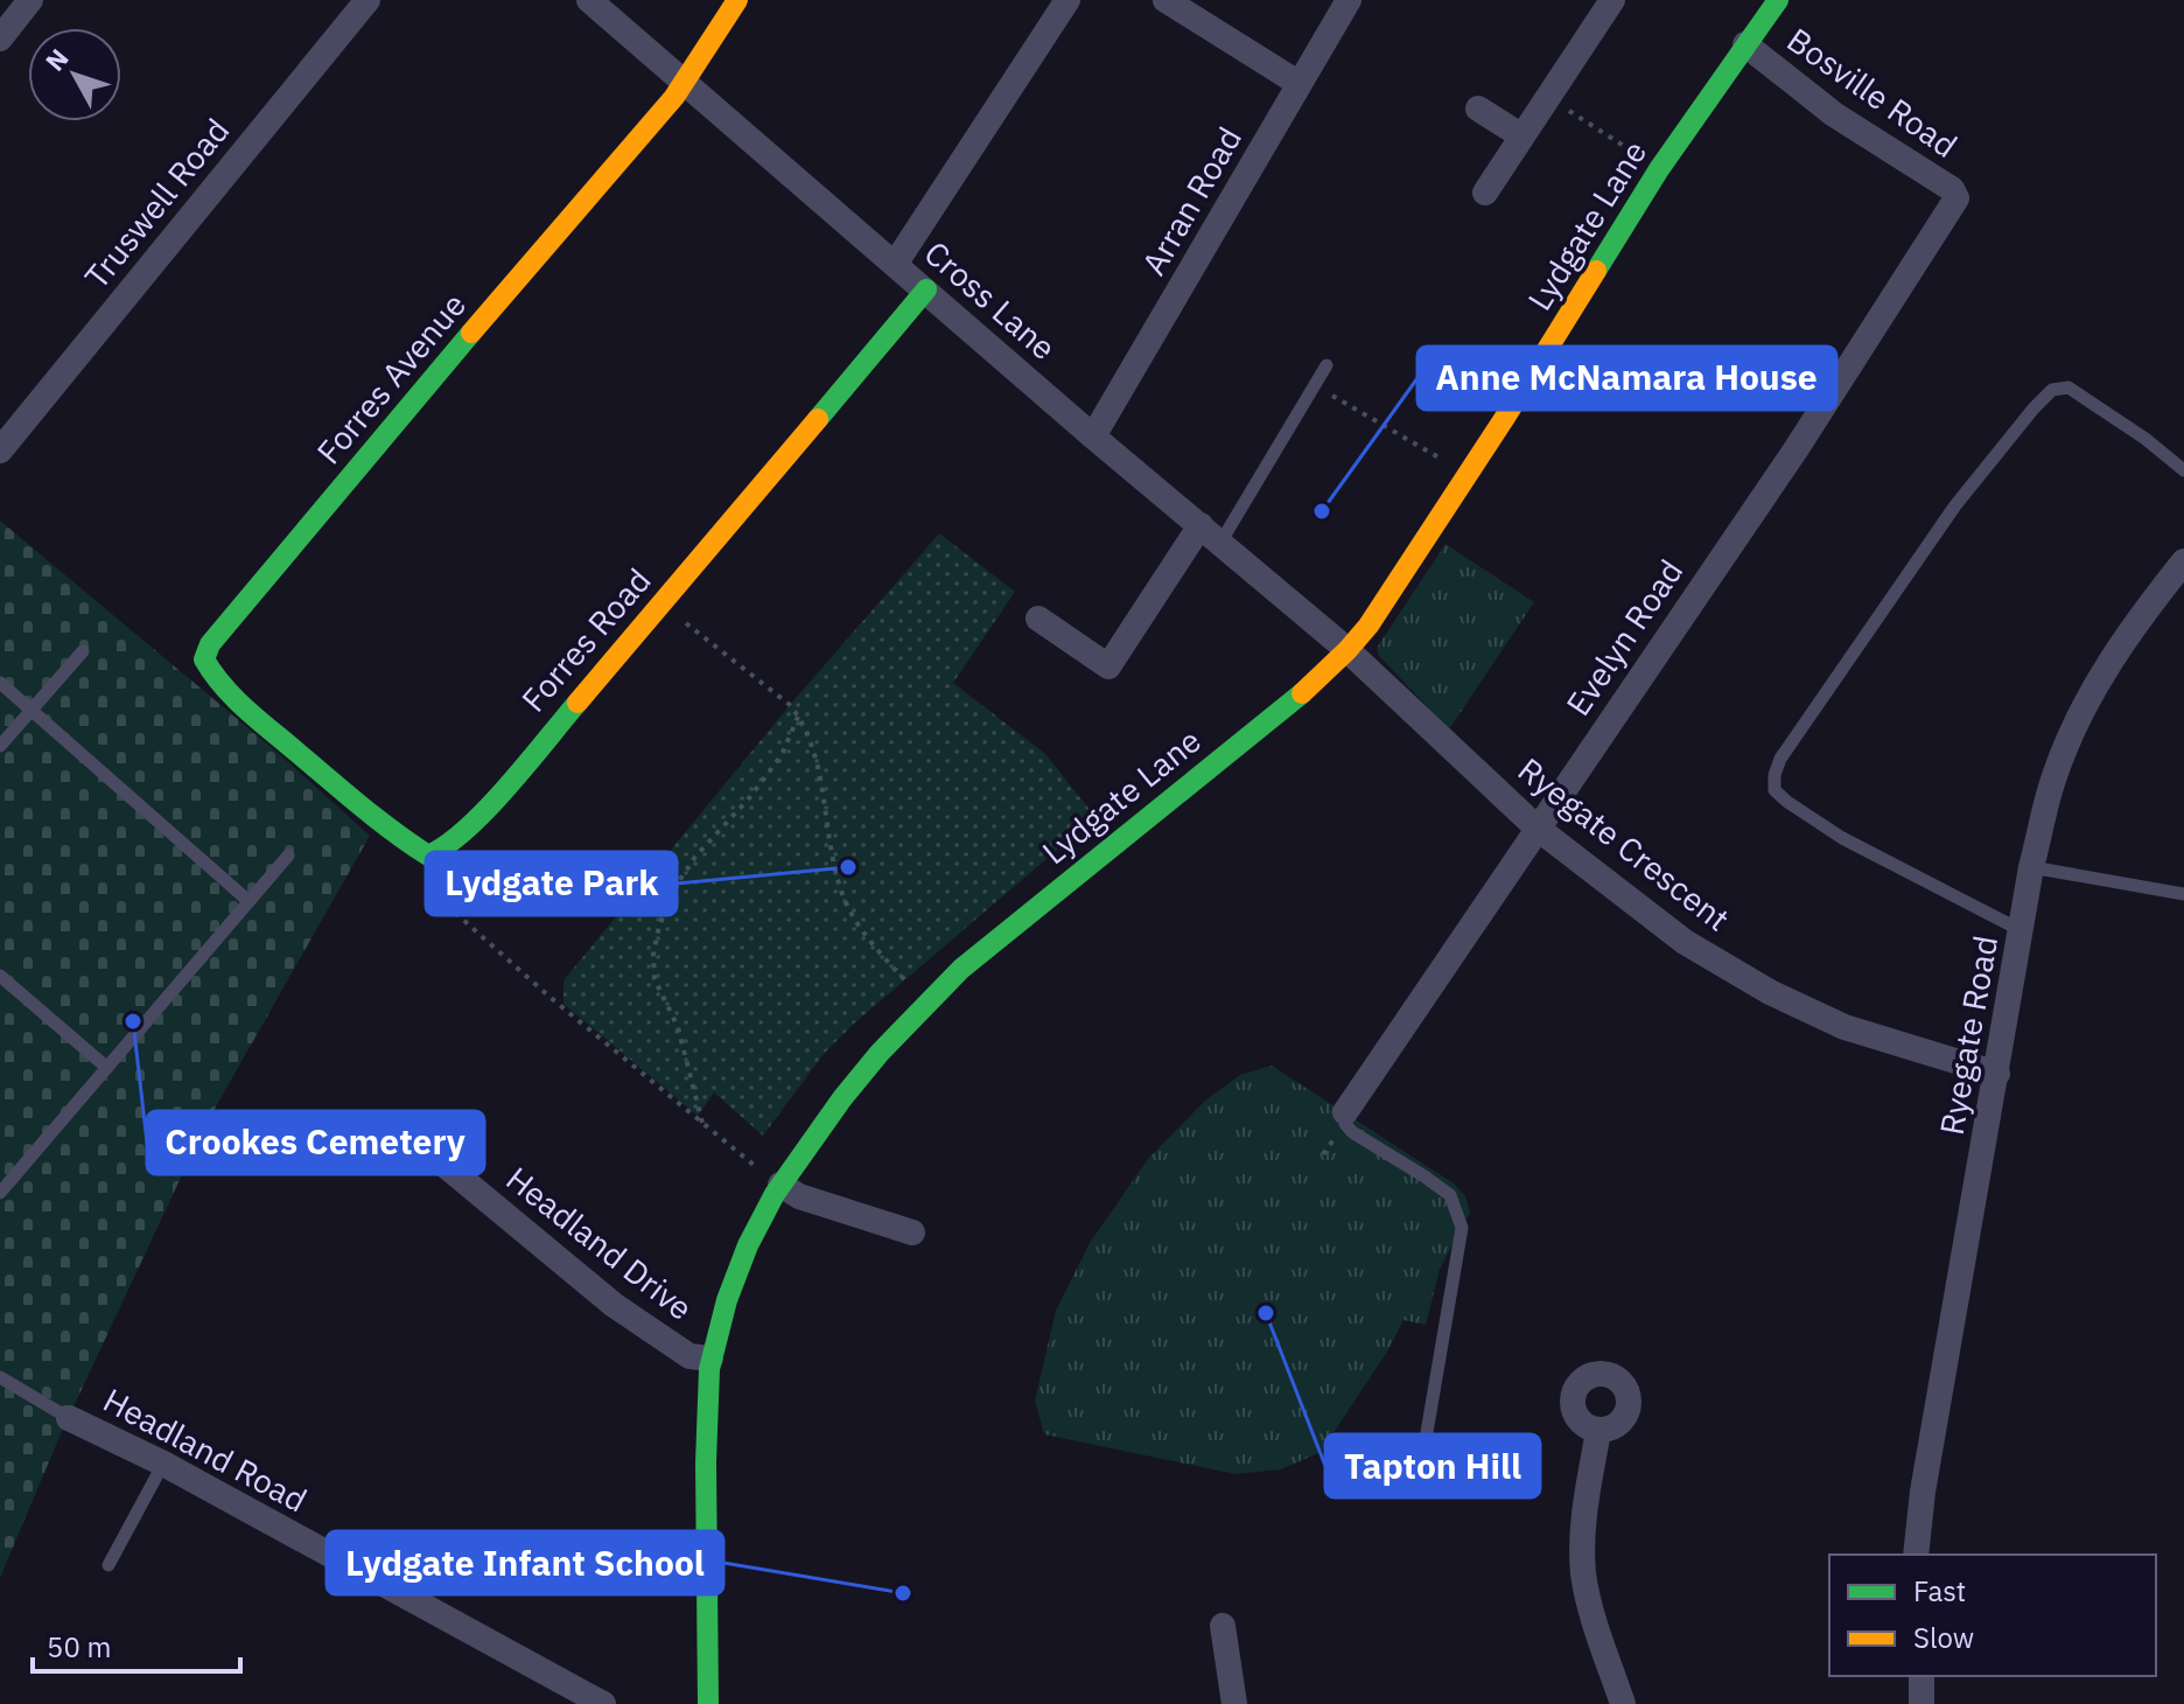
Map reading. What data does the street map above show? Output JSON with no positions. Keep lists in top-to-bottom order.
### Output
{
  "streets": {
    "street": [
      "Bosville Road",
      "Arran Road",
      "Truswell Road",
      "Lydgate Lane",
      "Cross Lane",
      "Forres Avenue",
      "Evelyn Road",
      "Forres Road",
      "Ryegate Crescent",
      "Ryegate Road",
      "Headland Drive",
      "Headland Road"
    ]
  },
  "crossings": [
    ["Bosville Road", "Lydgate Lane"],
    ["Bosville Road", "Evelyn Road"],
    ["Arran Road", "Cross Lane"],
    ["Lydgate Lane", "Cross Lane"],
    ["Lydgate Lane", "Ryegate Crescent"],
    ["Lydgate Lane", "Headland Drive"],
    ["Cross Lane", "Forres Avenue"],
    ["Cross Lane", "Forres Road"],
    ["Cross Lane", "Ryegate Crescent"],
    ["Forres Avenue", "Forres Road"],
    ["Evelyn Road", "Ryegate Crescent"],
    ["Ryegate Crescent", "Ryegate Road"]
  ],
  "places": [
    "Anne McNamara House",
    "Lydgate Park",
    "Crookes Cemetery",
    "Tapton Hill",
    "Lydgate Infant School"
  ],
  "legend": ["Fast", "Slow"],
  "scale_bar": "50 m",
  "north": "top left"
}
